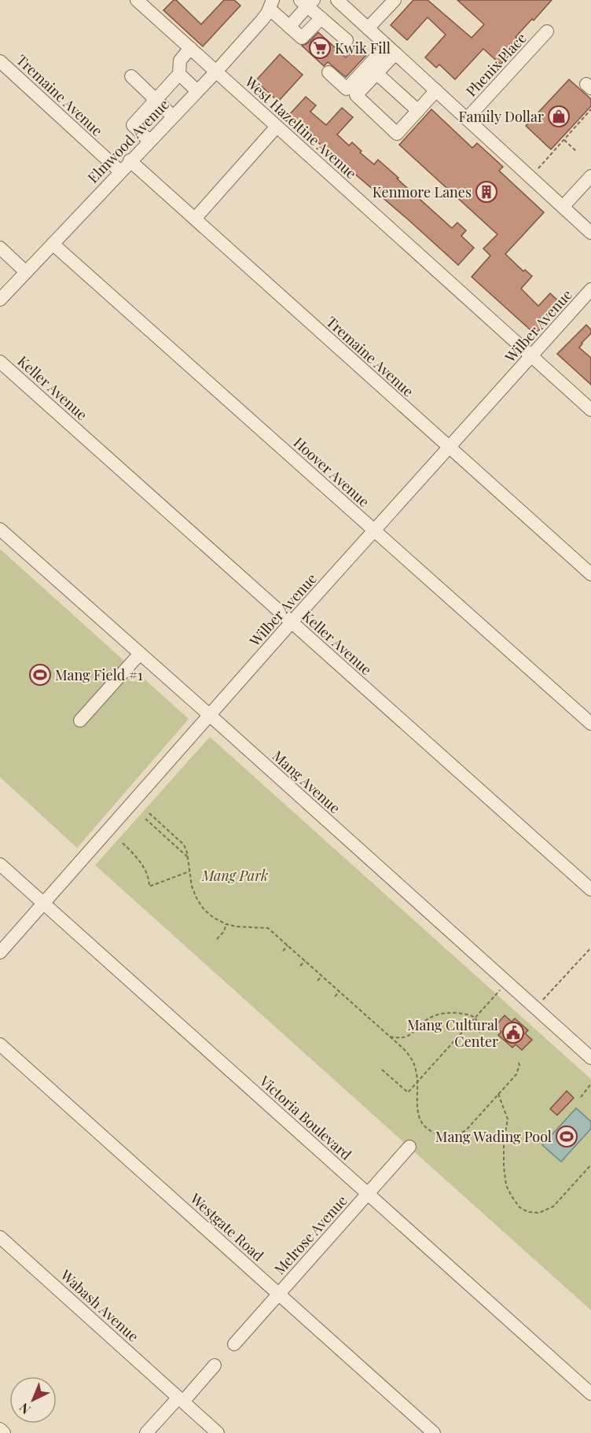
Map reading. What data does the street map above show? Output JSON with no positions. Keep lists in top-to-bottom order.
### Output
{
  "streets": {
    "street": [
      "Phenix Place",
      "Tremaine Avenue",
      "West Hazeltine Avenue",
      "Elmwood Avenue",
      "Wilber Avenue",
      "Keller Avenue",
      "Hoover Avenue",
      "Mang Avenue",
      "Victoria Boulevard",
      "Westgate Road",
      "Melrose Avenue",
      "Wabash Avenue"
    ]
  },
  "crossings": [
    ["Tremaine Avenue", "Elmwood Avenue"],
    ["Tremaine Avenue", "Wilber Avenue"],
    ["West Hazeltine Avenue", "Elmwood Avenue"],
    ["West Hazeltine Avenue", "Wilber Avenue"],
    ["Elmwood Avenue", "Hoover Avenue"],
    ["Wilber Avenue", "Keller Avenue"],
    ["Wilber Avenue", "Hoover Avenue"],
    ["Wilber Avenue", "Mang Avenue"],
    ["Wilber Avenue", "Victoria Boulevard"],
    ["Victoria Boulevard", "Melrose Avenue"],
    ["Westgate Road", "Melrose Avenue"]
  ],
  "parks": ["Mang Park"],
  "places": {
    "supermarket": ["Kwik Fill"],
    "shop": ["Family Dollar"],
    "building": ["Kenmore Lanes"],
    "sports": ["Mang Field #1", "Mang Wading Pool"],
    "public building": ["Mang Cultural Center"]
  },
  "north": "bottom left"
}
